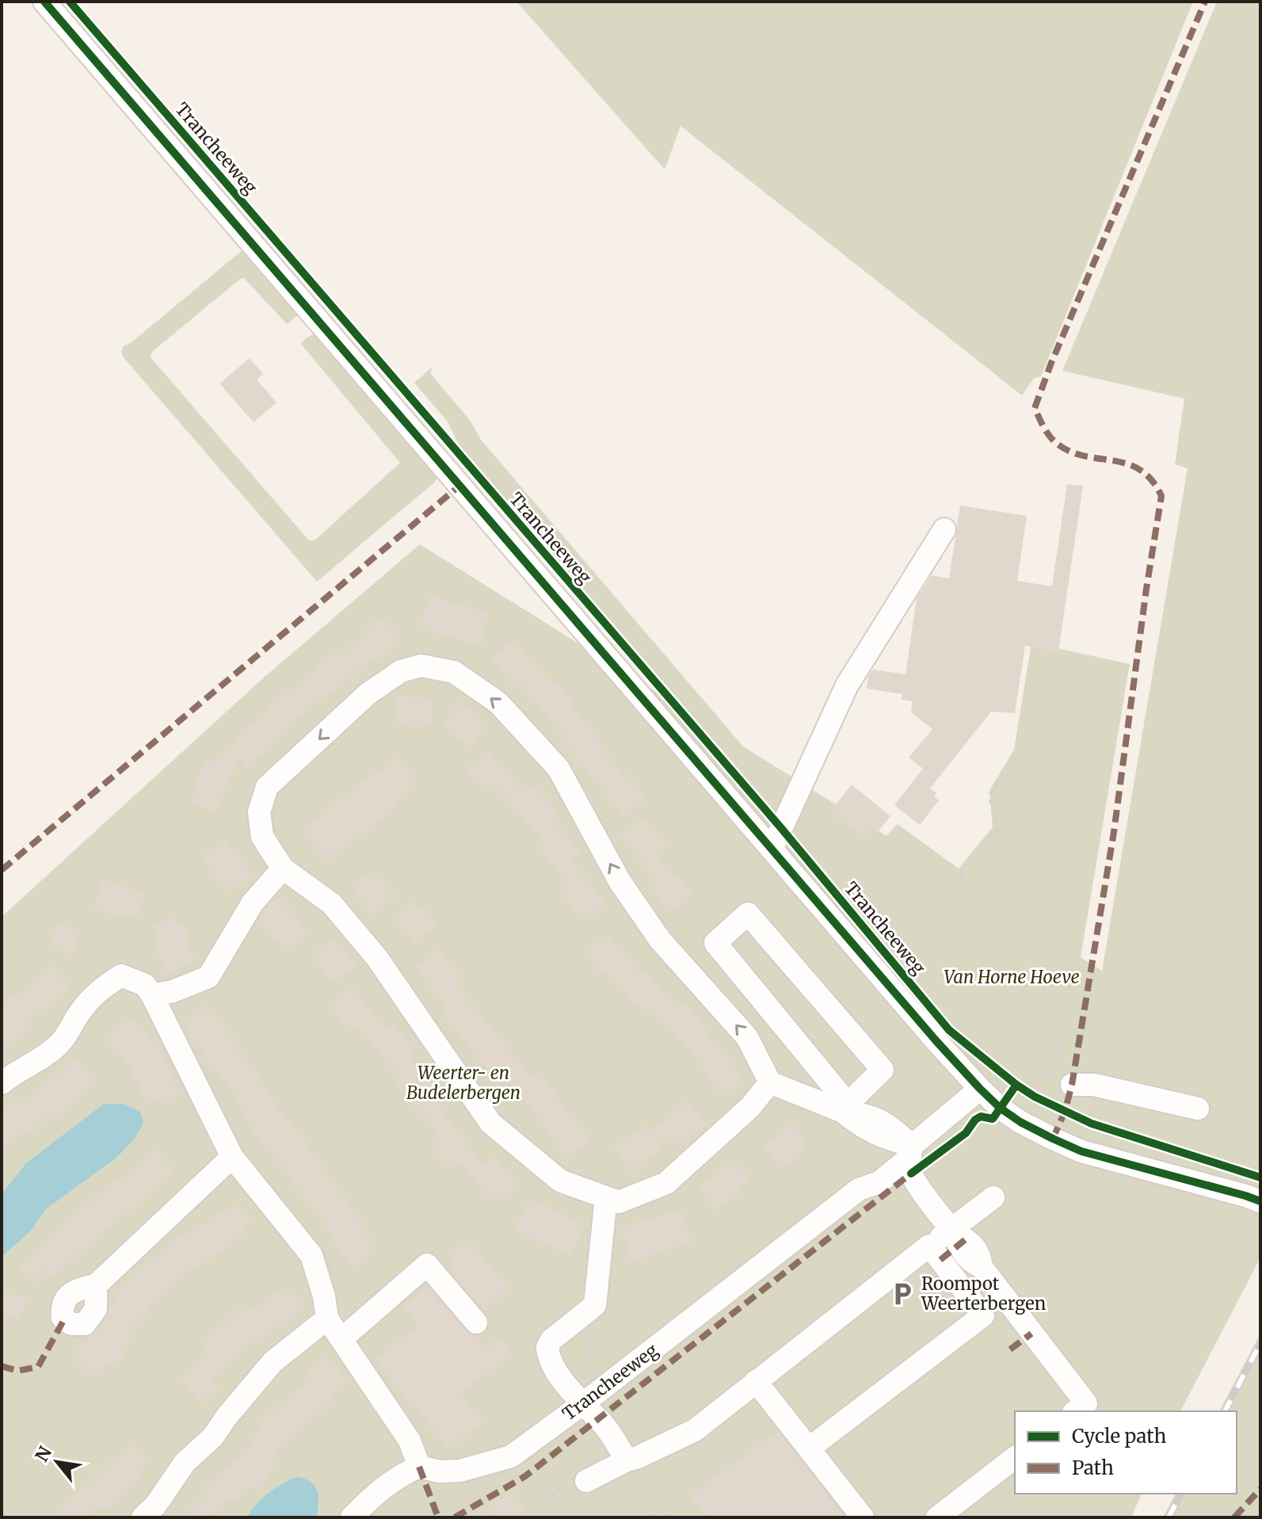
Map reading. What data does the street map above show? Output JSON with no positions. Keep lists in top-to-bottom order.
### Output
{
  "streets": {
    "street": ["Trancheeweg"]
  },
  "parks": ["Van Horne Hoeve", "Weerter- en Budelerbergen"],
  "places": {
    "parking": ["Roompot Weerterbergen"]
  },
  "legend": ["Cycle path", "Path"],
  "north": "top left"
}
